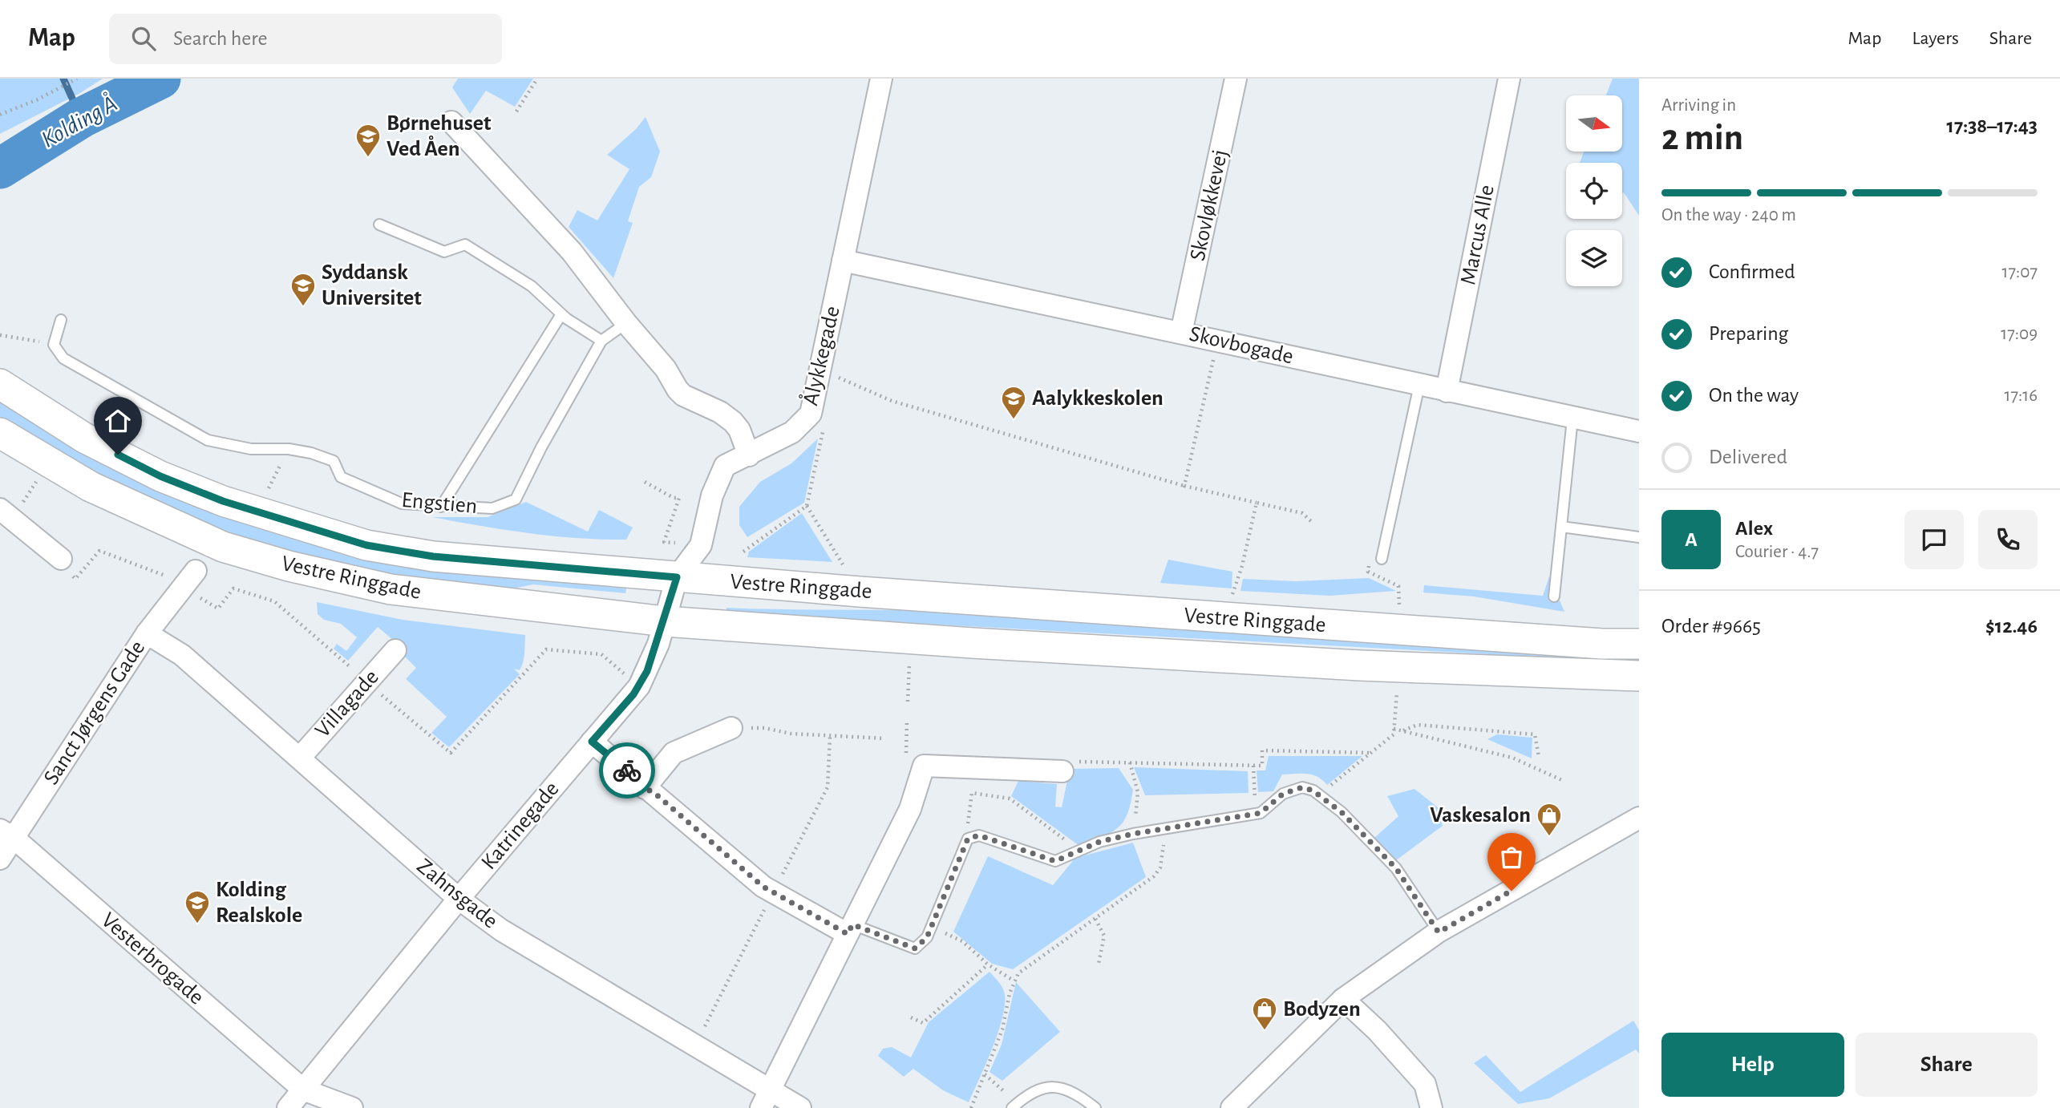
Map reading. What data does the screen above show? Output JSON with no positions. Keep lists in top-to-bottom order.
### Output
{
  "streets": {
    "main road": ["Vestre Ringgade"],
    "street": [
      "Skovløkkevej",
      "Marcus Alle",
      "Skovbogade",
      "Ålykkegade",
      "Villagade",
      "Sanct Jørgens Gade",
      "Katrinegade",
      "Zahnsgade",
      "Vesterbrogade"
    ],
    "lane": ["Engstien"]
  },
  "crossings": [
    ["Skovløkkevej", "Skovbogade"],
    ["Marcus Alle", "Skovbogade"],
    ["Skovbogade", "Ålykkegade"],
    ["Ålykkegade", "Vestre Ringgade"],
    ["Ålykkegade", "Katrinegade"],
    ["Vestre Ringgade", "Katrinegade"],
    ["Villagade", "Zahnsgade"],
    ["Sanct Jørgens Gade", "Zahnsgade"],
    ["Sanct Jørgens Gade", "Vesterbrogade"],
    ["Katrinegade", "Zahnsgade"],
    ["Katrinegade", "Vesterbrogade"]
  ],
  "water": ["Kolding Å"],
  "places": {
    "school or university": [
      "Børnehuset Ved Åen",
      "Syddansk Universitet",
      "Aalykkeskolen",
      "Kolding Realskole"
    ],
    "shop": ["Vaskesalon", "Bodyzen"]
  },
  "north": "right",
  "page": {
    "header": "Map",
    "search": "Search here",
    "nav": ["Map", "Layers", "Share"],
    "heading": ["2 min", "Arriving in", "17:38–17:43"],
    "panel": [
      "Alex",
      "Courier · 4.7",
      "Order #9665",
      "$12.46"
    ],
    "bar": "On the way · 240 m",
    "list": [
      ["Confirmed", "17:07"],
      ["Preparing", "17:09"],
      ["On the way", "17:16"],
      "Delivered"
    ],
    "round": "A",
    "buttons": ["Help", "Share"]
  }
}
